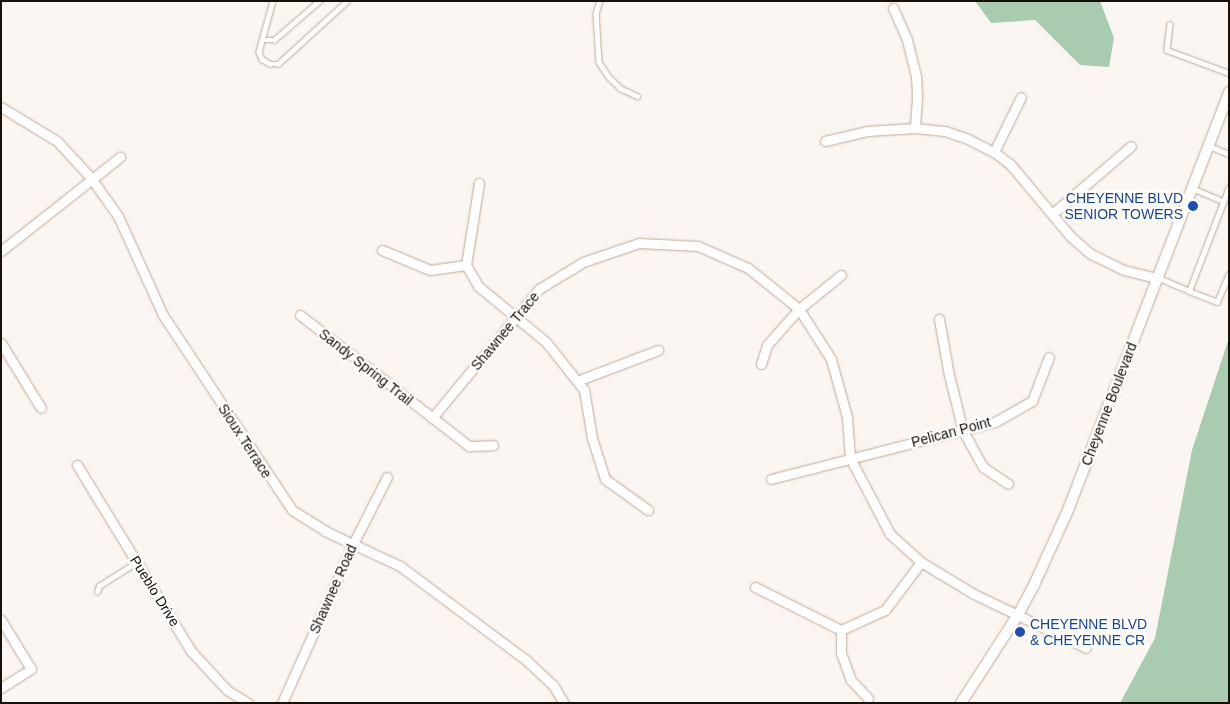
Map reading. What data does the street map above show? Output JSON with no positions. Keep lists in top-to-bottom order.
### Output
{
  "streets": {
    "street": [
      "Shawnee Trace",
      "Sandy Spring Trail",
      "Cheyenne Boulevard",
      "Pelican Point",
      "Sioux Terrace",
      "Shawnee Road",
      "Pueblo Drive"
    ]
  },
  "crossings": [
    ["Shawnee Trace", "Sandy Spring Trail"],
    ["Shawnee Trace", "Cheyenne Boulevard"],
    ["Shawnee Trace", "Pelican Point"],
    ["Sioux Terrace", "Shawnee Road"]
  ],
  "places": ["CHEYENNE BLVD SENIOR TOWERS", "CHEYENNE BLVD & CHEYENNE CR"]
}
